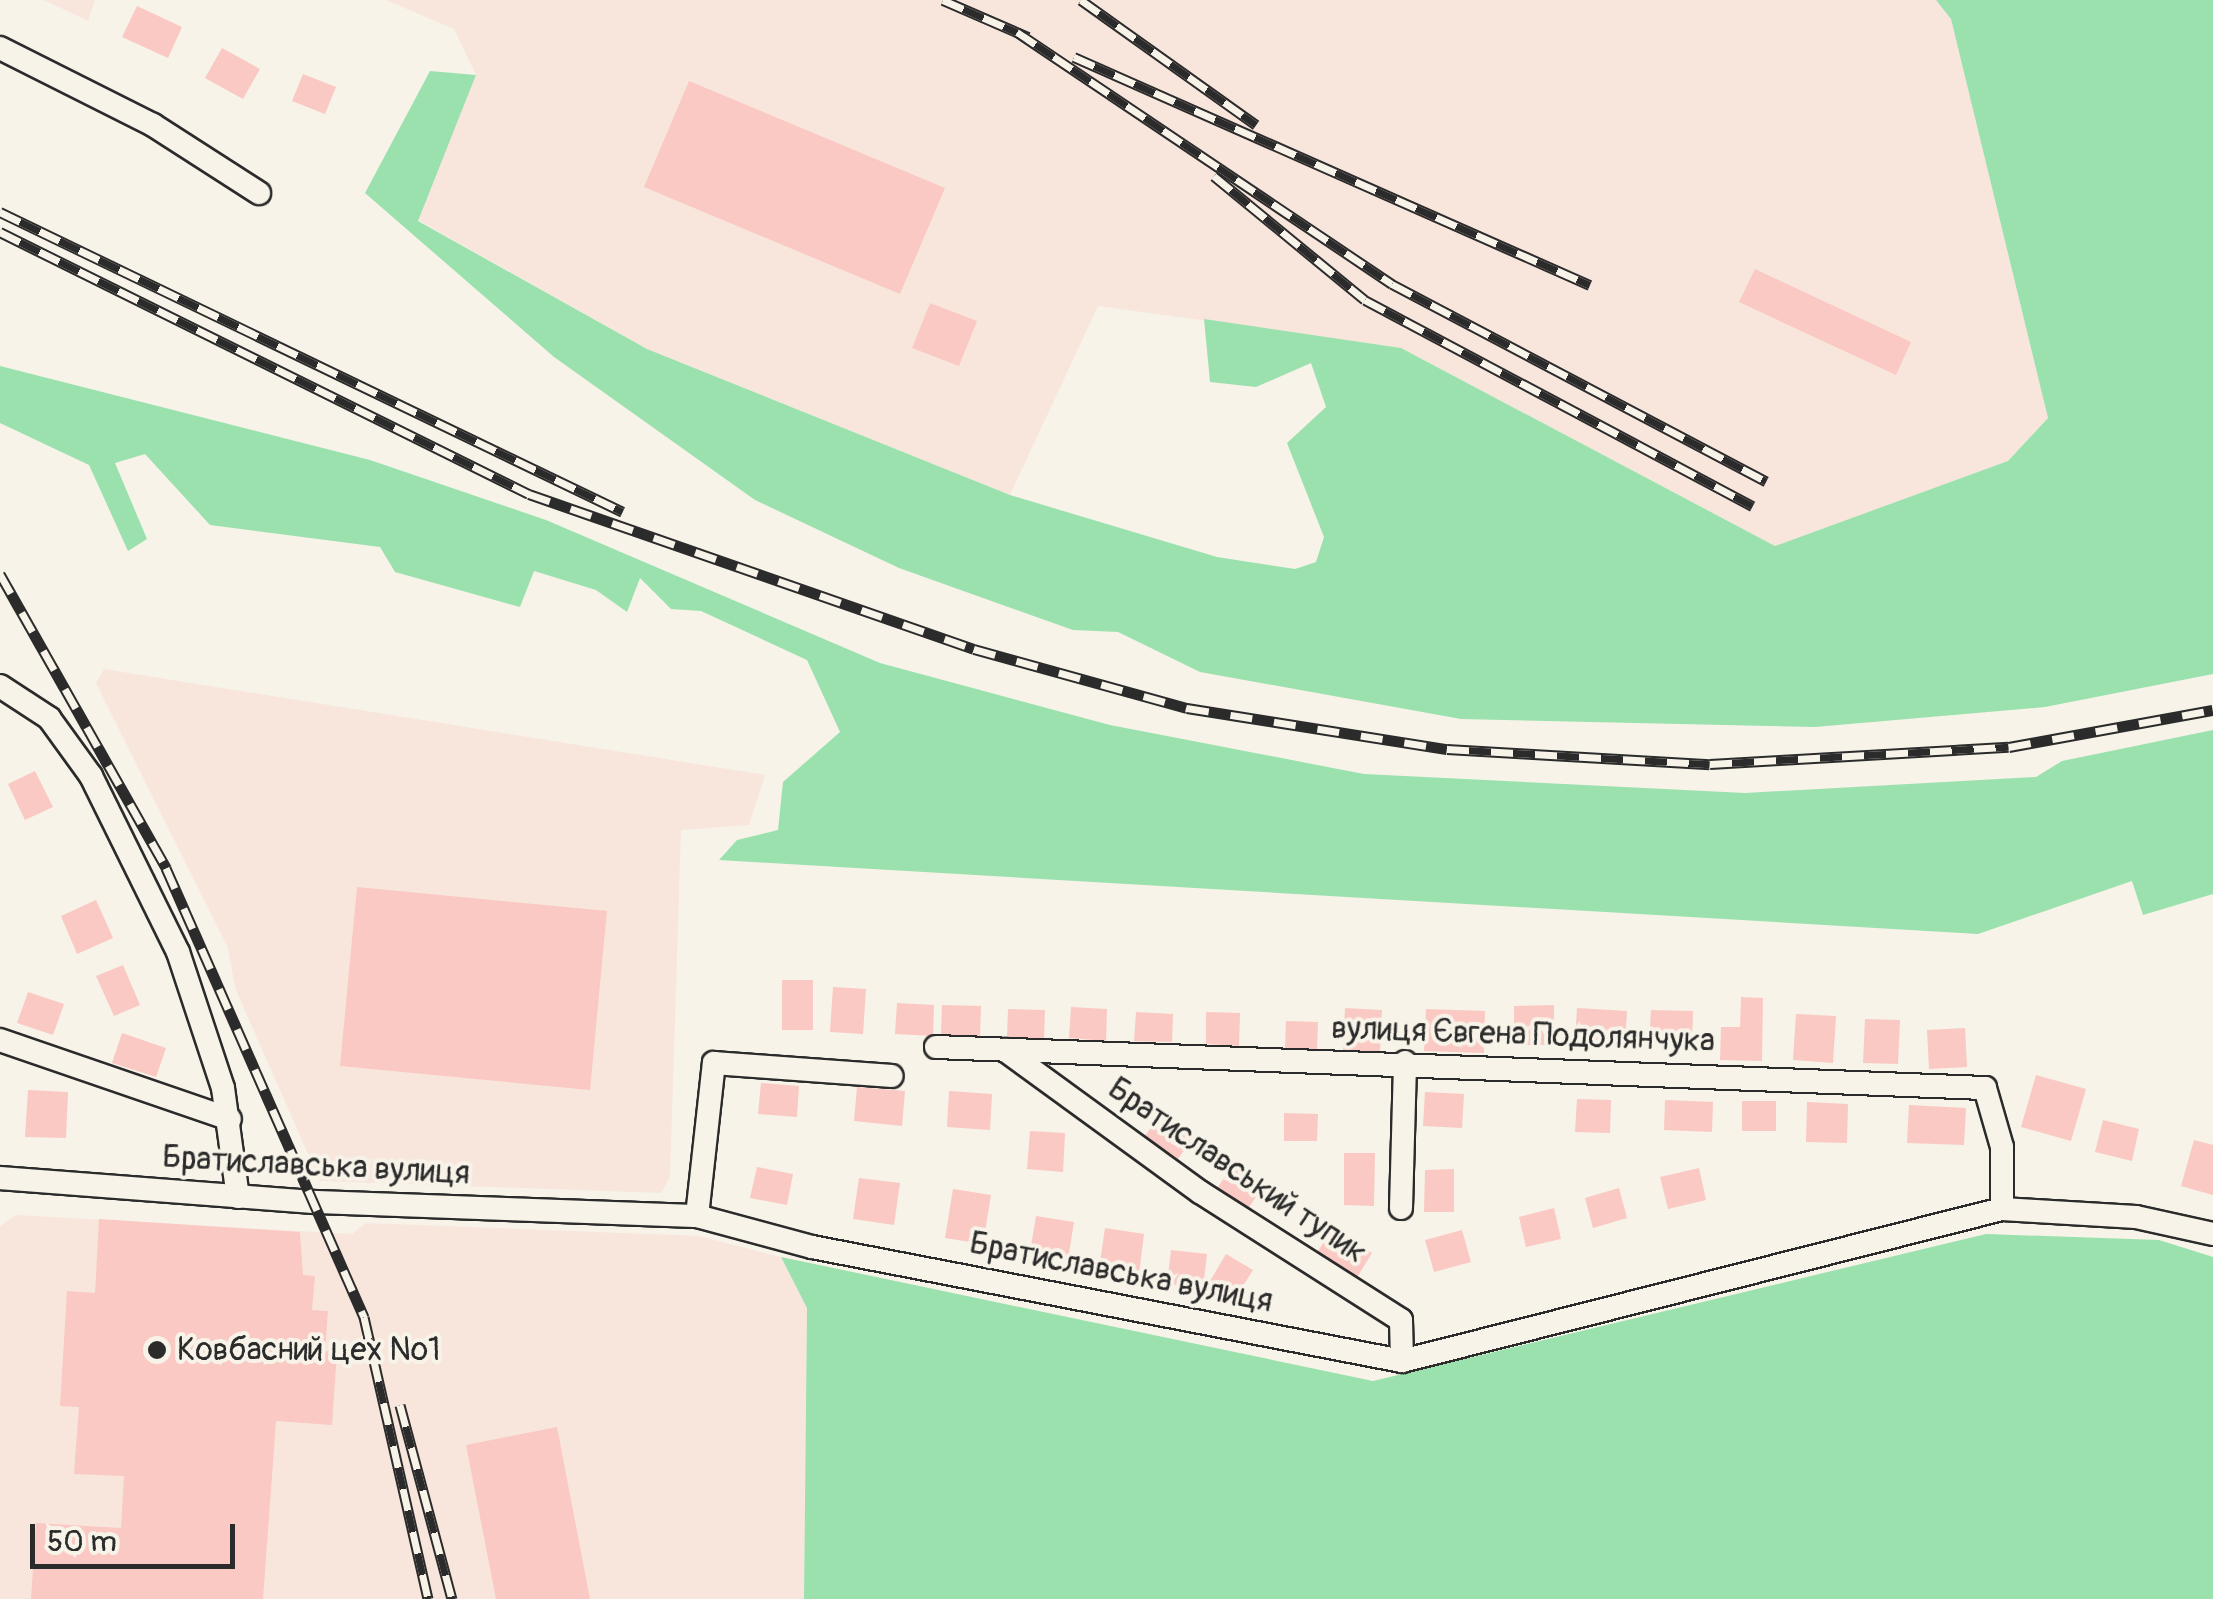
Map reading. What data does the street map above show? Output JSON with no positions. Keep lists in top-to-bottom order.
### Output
{
  "streets": {
    "street": ["вулиця Євгена Подолянчука", "Братиславська вулиця", "Братиславський тупик"]
  },
  "crossings": [
    ["вулиця Євгена Подолянчука", "Братиславська вулиця"],
    ["вулиця Євгена Подолянчука", "Братиславський тупик"],
    ["Братиславська вулиця", "Братиславський тупик"]
  ],
  "places": ["Ковбасний цех №1"],
  "scale_bar": "50 m"
}
